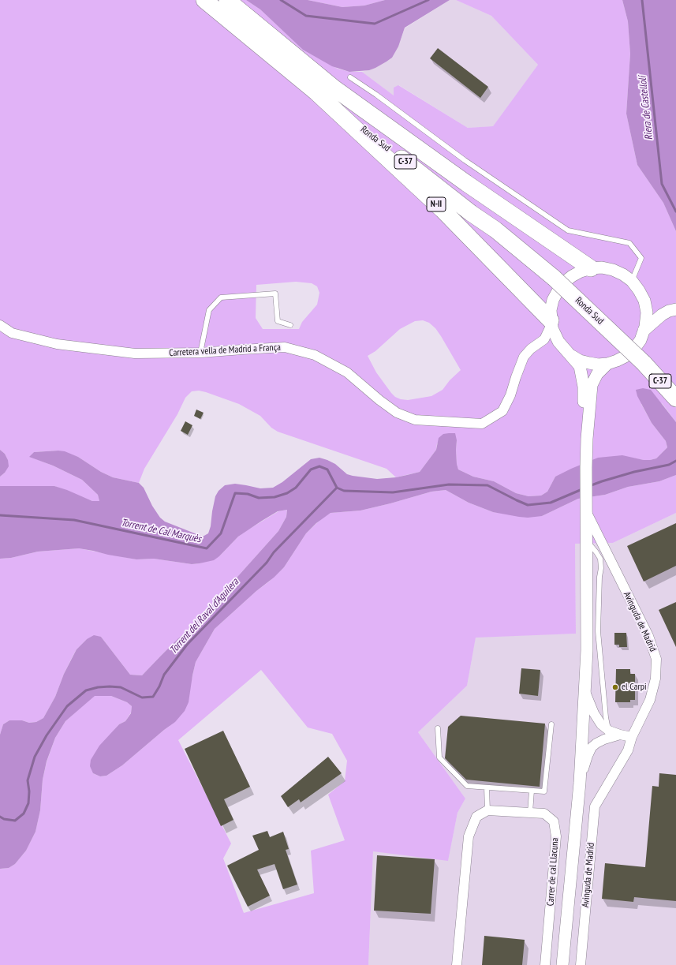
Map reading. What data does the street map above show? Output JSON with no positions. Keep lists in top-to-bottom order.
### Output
{
  "streets": {
    "highway": ["Ronda Sud", "C-37", "N-II"],
    "street": ["Carretera vella de Madrid a França", "Avinguda de Madrid", "Carrer de cal Llacuna"]
  },
  "crossings": [
    ["Ronda Sud", "C-37"],
    ["Ronda Sud", "N-II"],
    ["C-37", "N-II"],
    ["N-II", "Carretera vella de Madrid a França"],
    ["N-II", "Avinguda de Madrid"]
  ],
  "water": ["Riera de Castellolí", "Torrent de Cal Marquès", "Torrent del Raval d'Aguilera"],
  "places": ["el Carpi"]
}
